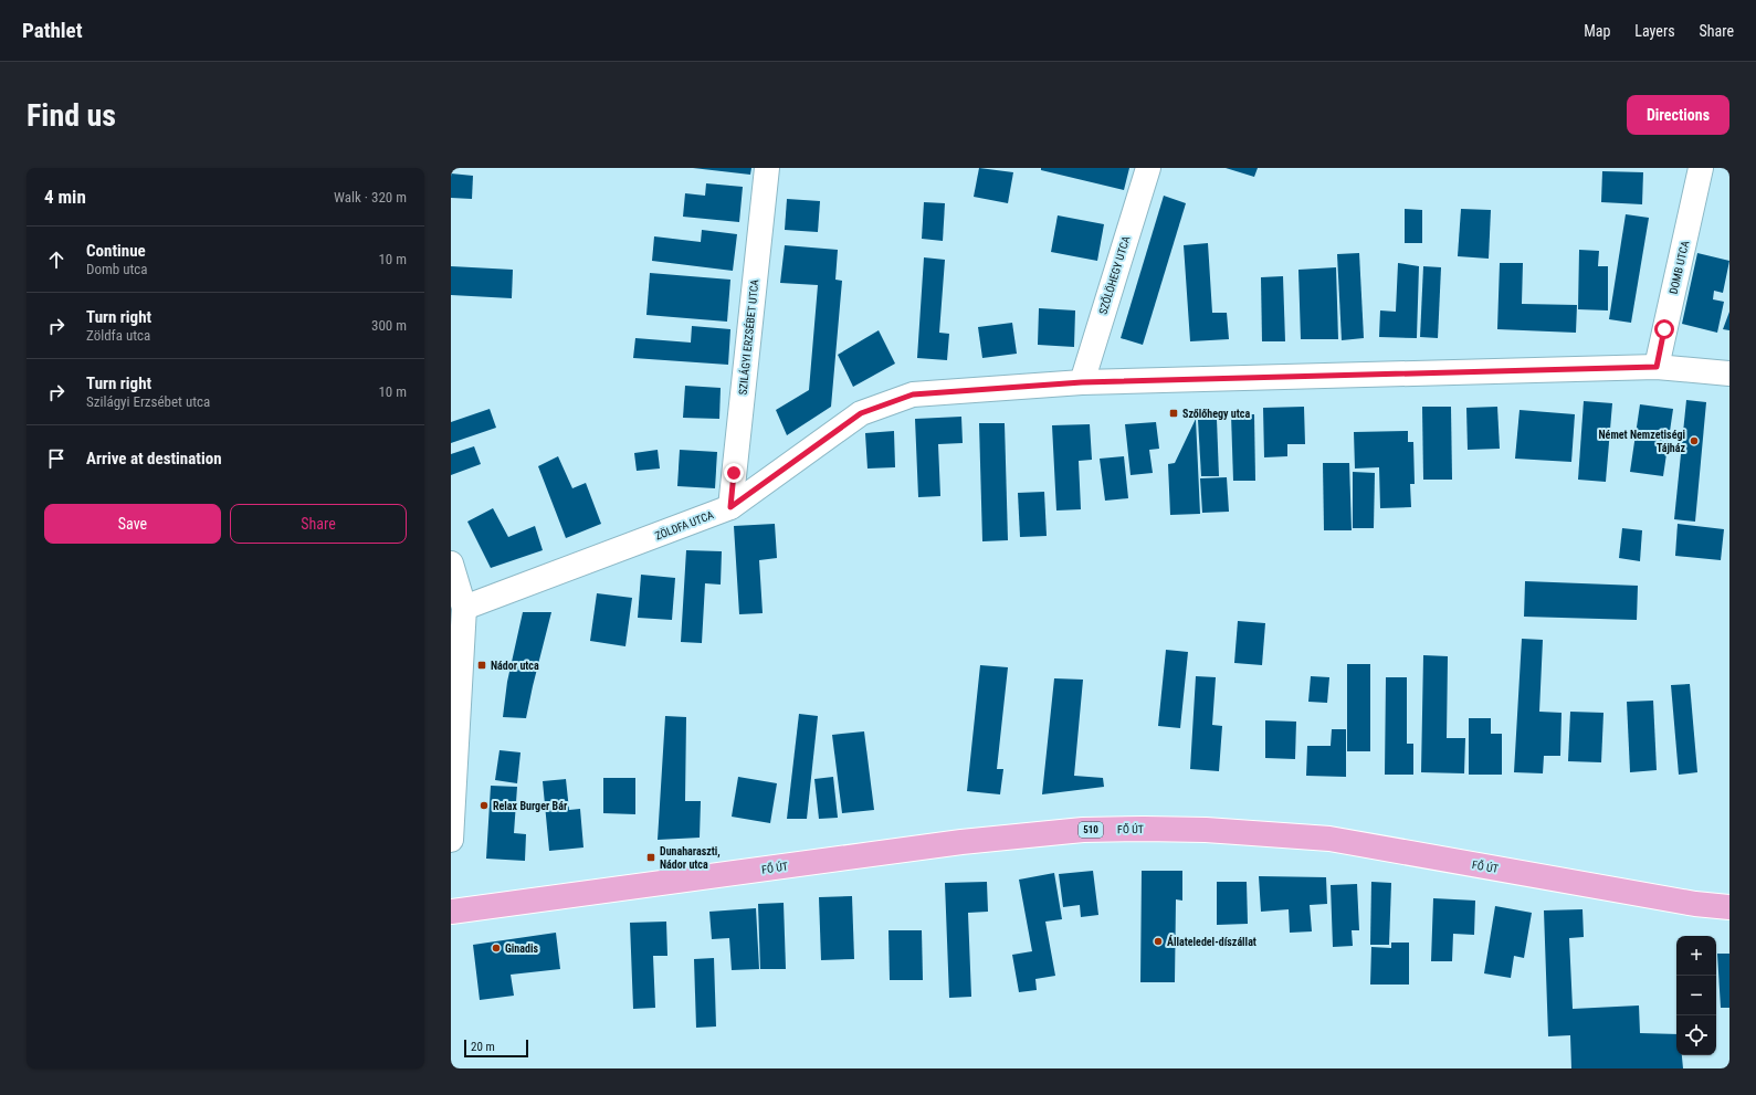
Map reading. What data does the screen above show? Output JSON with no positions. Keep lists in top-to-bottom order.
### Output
{
  "streets": {
    "main road": ["FŐ ÚT", "510"],
    "street": [
      "DOMB UTCA",
      "SZŐLÖHEGY UTCA",
      "SZILÁGYI ERZSÉBET UTCA",
      "ZÖLDFA UTCA"
    ]
  },
  "crossings": [
    ["DOMB UTCA", "ZÖLDFA UTCA"],
    ["SZŐLÖHEGY UTCA", "ZÖLDFA UTCA"],
    ["SZILÁGYI ERZSÉBET UTCA", "ZÖLDFA UTCA"]
  ],
  "places": {
    "transit": ["Szőlőhegy utca", "Nádor utca", "Dunaharaszti, Nádor utca"],
    "other": [
      "Német Nemzetiségi Tájház",
      "Relax Burger Bár",
      "Állateledel-díszállat",
      "Ginadis"
    ]
  },
  "scale_bar": "20 m",
  "page": {
    "header": "Pathlet",
    "nav": ["Map", "Layers", "Share"],
    "buttons": [
      "Directions",
      ["Save", "Share"]
    ],
    "title": "Find us",
    "heading": ["4 min", "Walk · 320 m"],
    "list": [
      ["Continue", "Domb utca", "10 m"],
      ["Turn right", "Zöldfa utca", "300 m"],
      ["Turn right", "Szilágyi Erzsébet utca", "10 m"],
      "Arrive at destination"
    ],
    "map_buttons": ["+", "−"],
    "scale": "20 m"
  }
}
